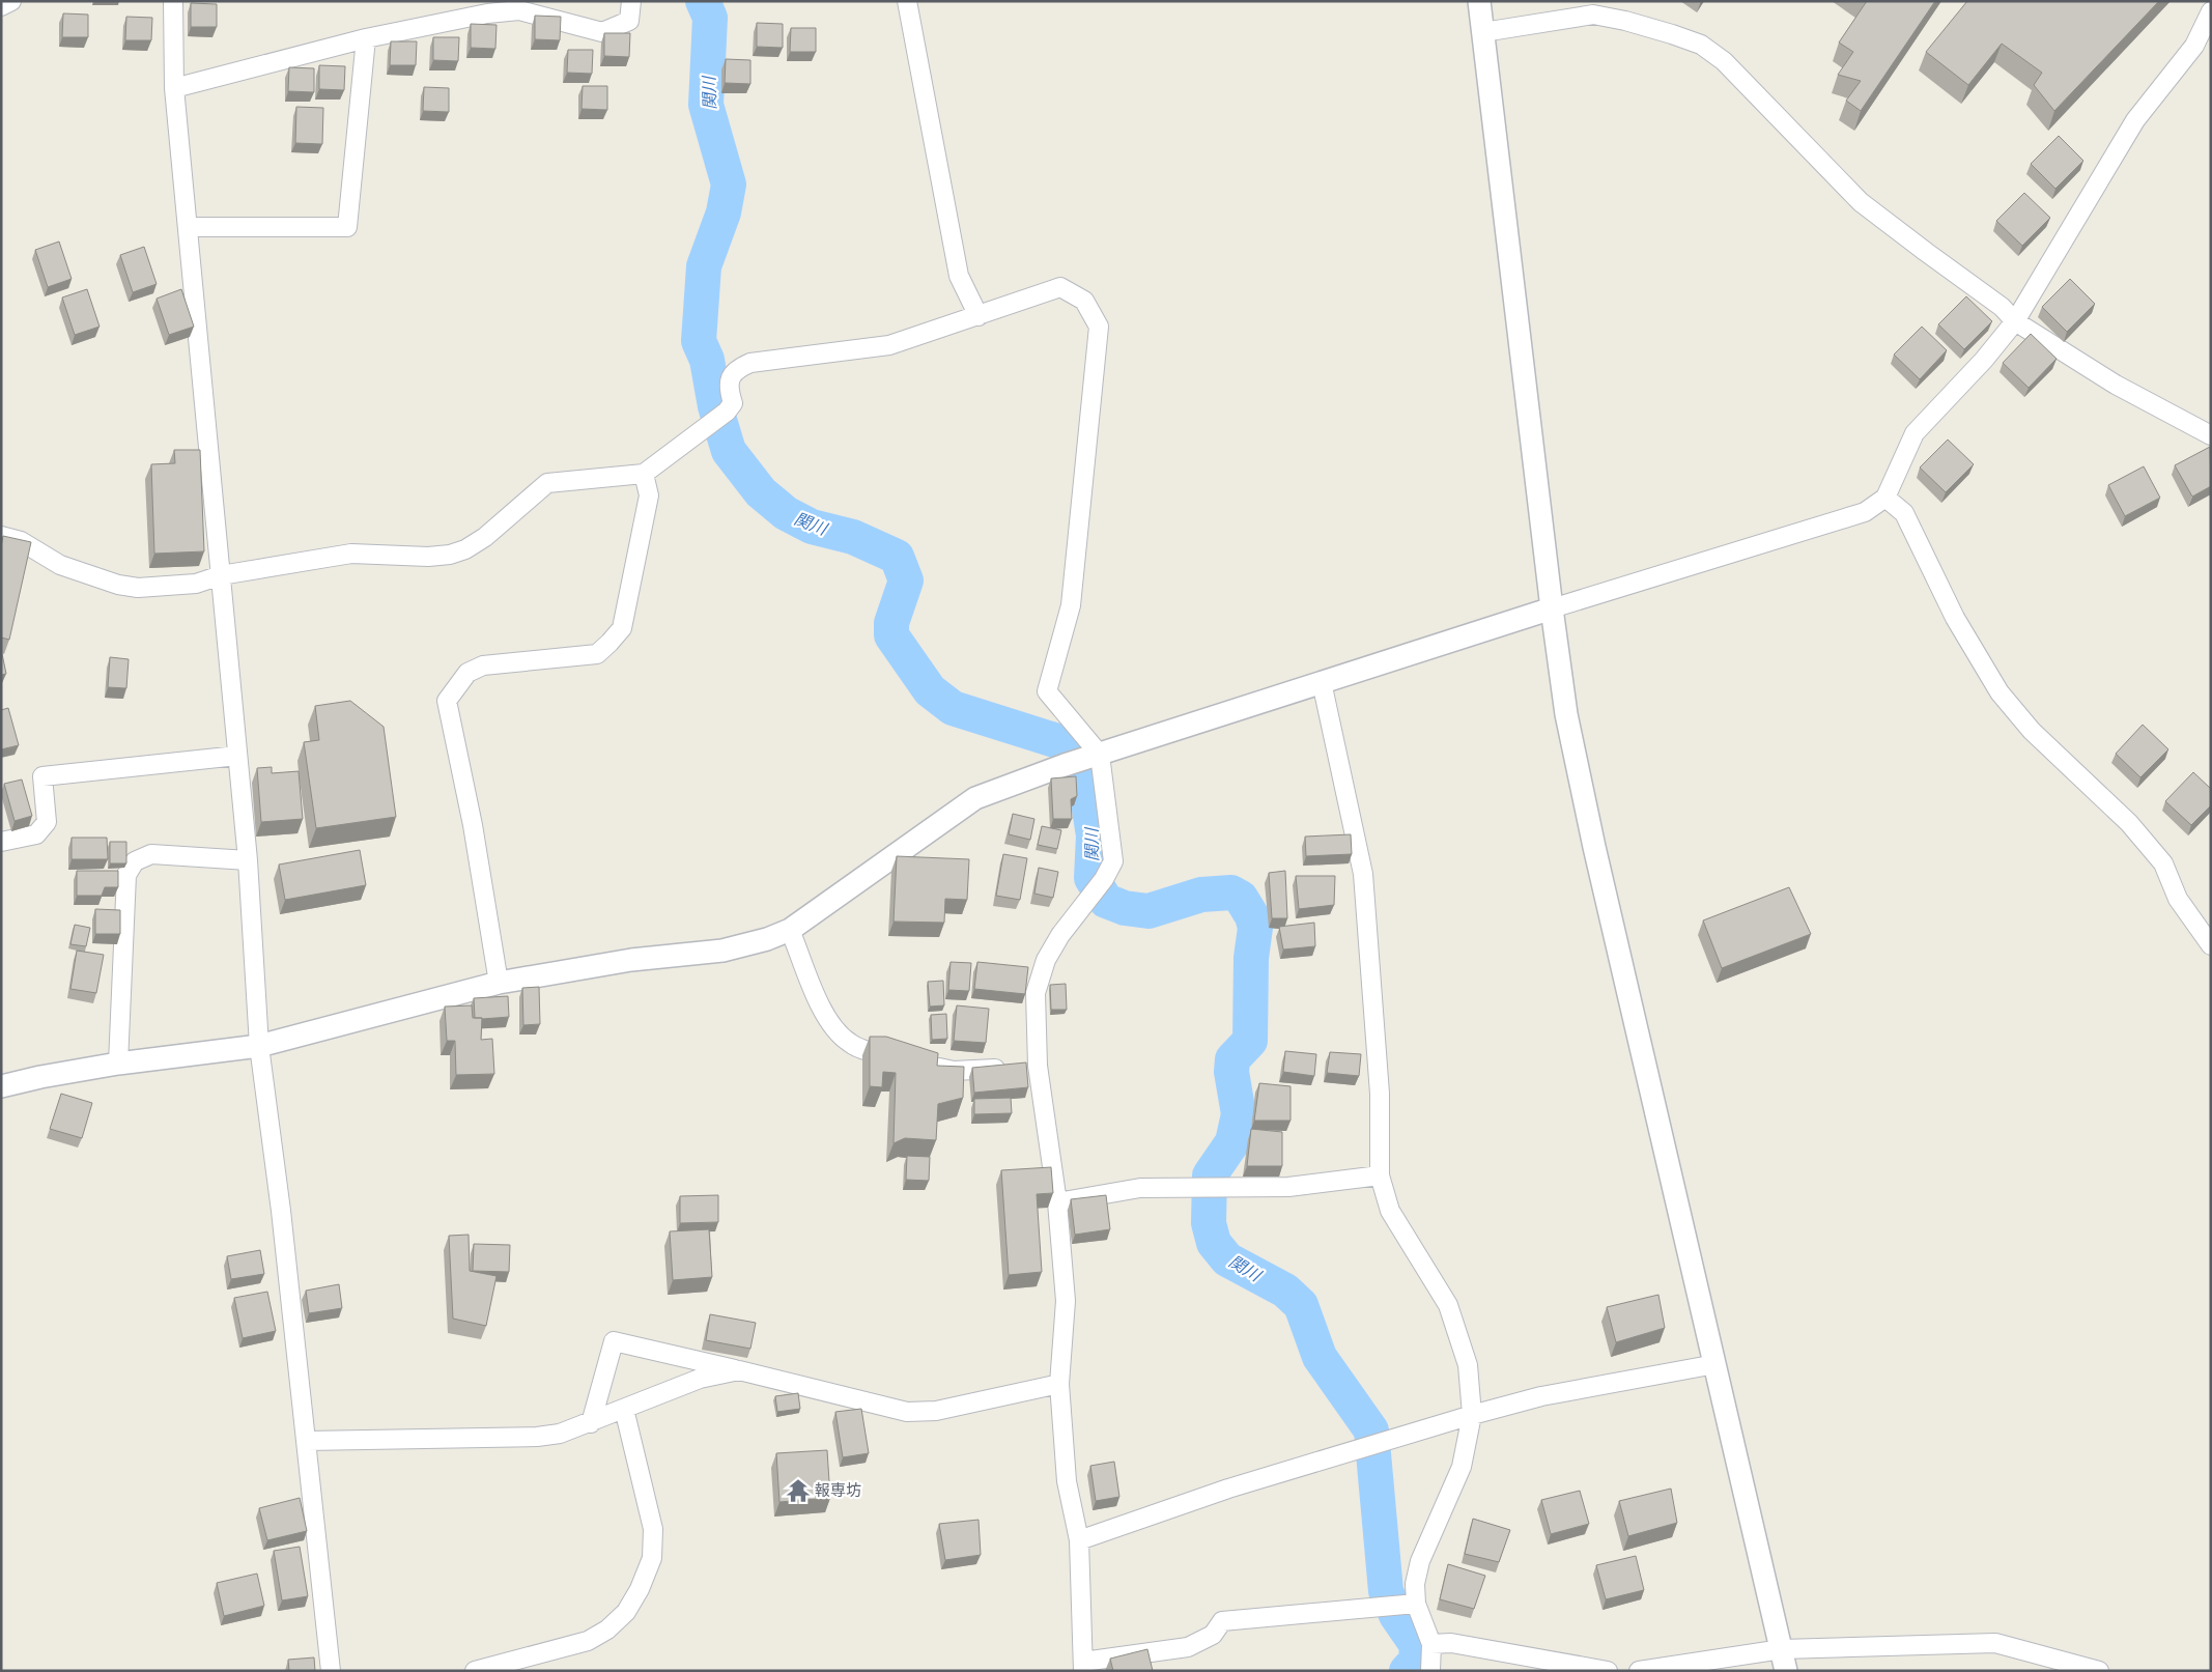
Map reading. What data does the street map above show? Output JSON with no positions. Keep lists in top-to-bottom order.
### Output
{
  "water": ["関川"],
  "places": {
    "temple": ["報専坊"]
  }
}
